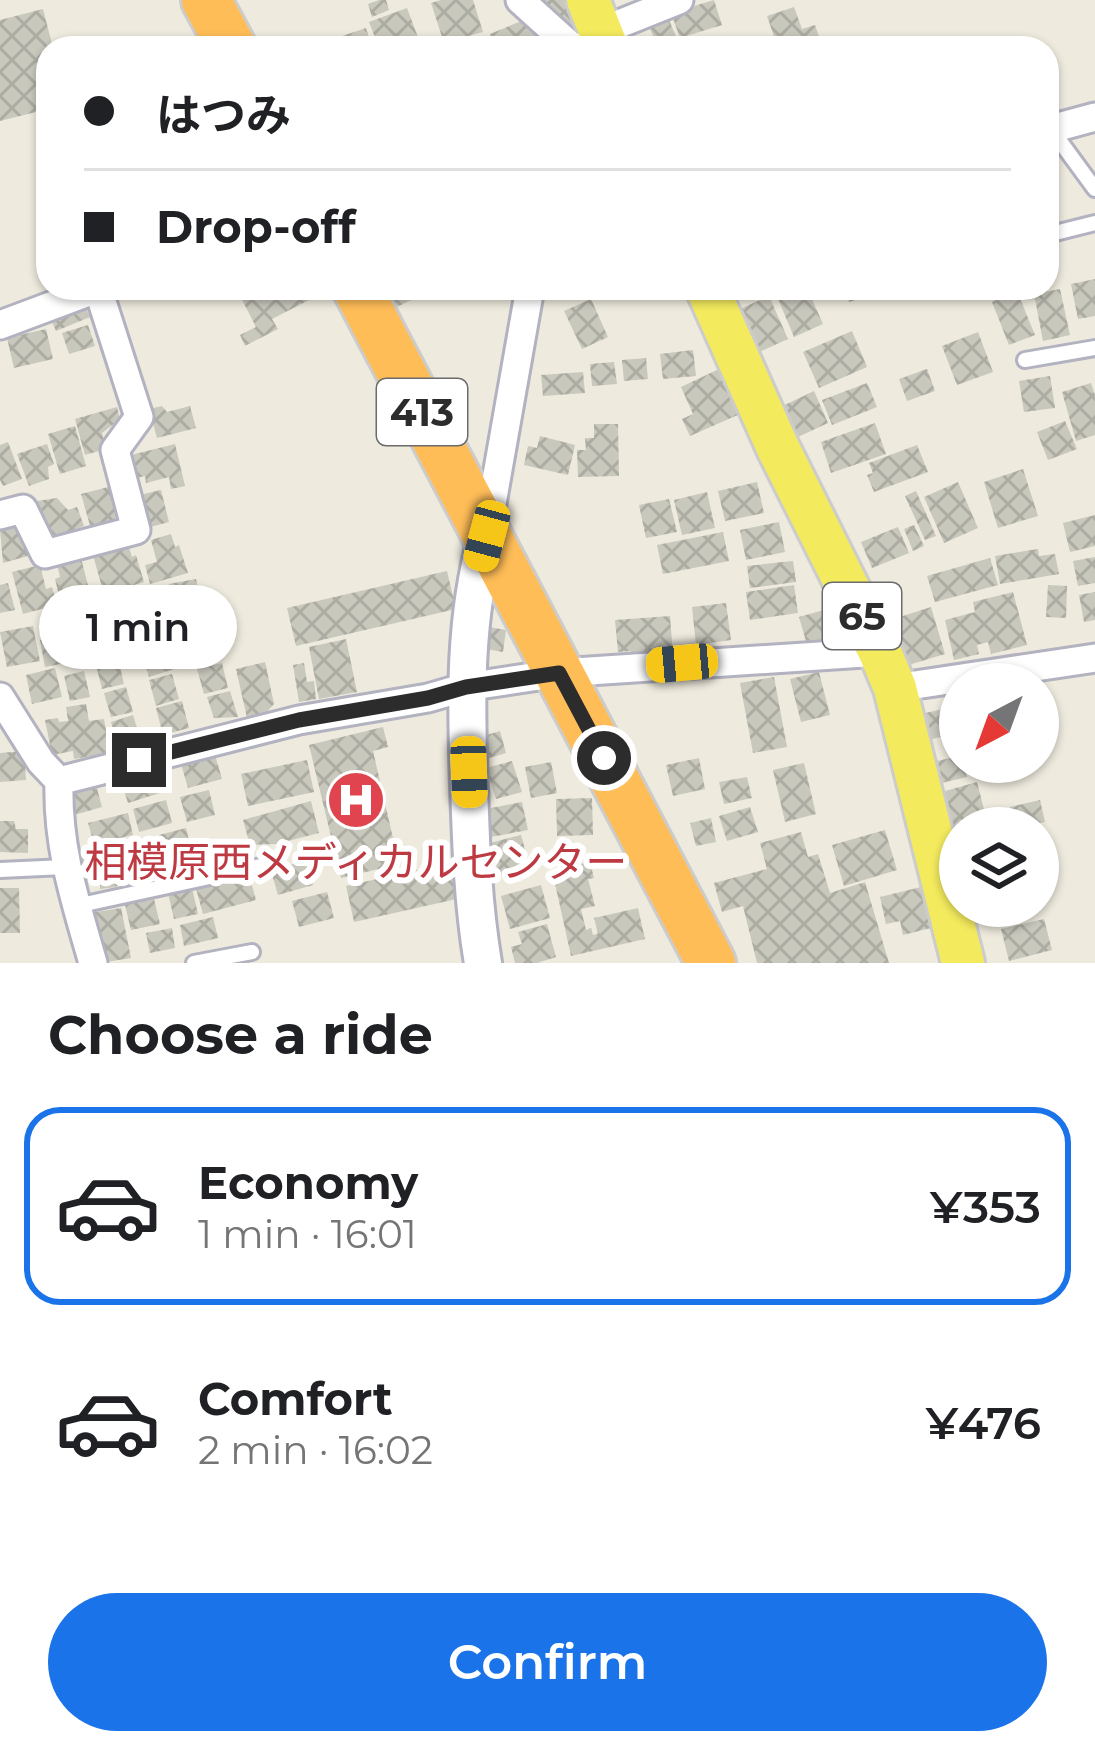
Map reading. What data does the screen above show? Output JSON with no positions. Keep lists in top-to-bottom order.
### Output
{
  "streets": {
    "highway": ["413"],
    "main road": ["65"]
  },
  "places": {
    "hospital": ["相模原西メディカルセンター"]
  },
  "north": "bottom left",
  "page": {
    "banner": ["はつみ", "Drop-off"],
    "bubble": "1 min",
    "heading": "Choose a ride",
    "list": [
      {
        "name": "Economy",
        "note": "1 min · 16:01",
        "value": "¥353"
      },
      {
        "name": "Comfort",
        "note": "2 min · 16:02",
        "value": "¥476"
      }
    ],
    "buttons": "Confirm"
  }
}
